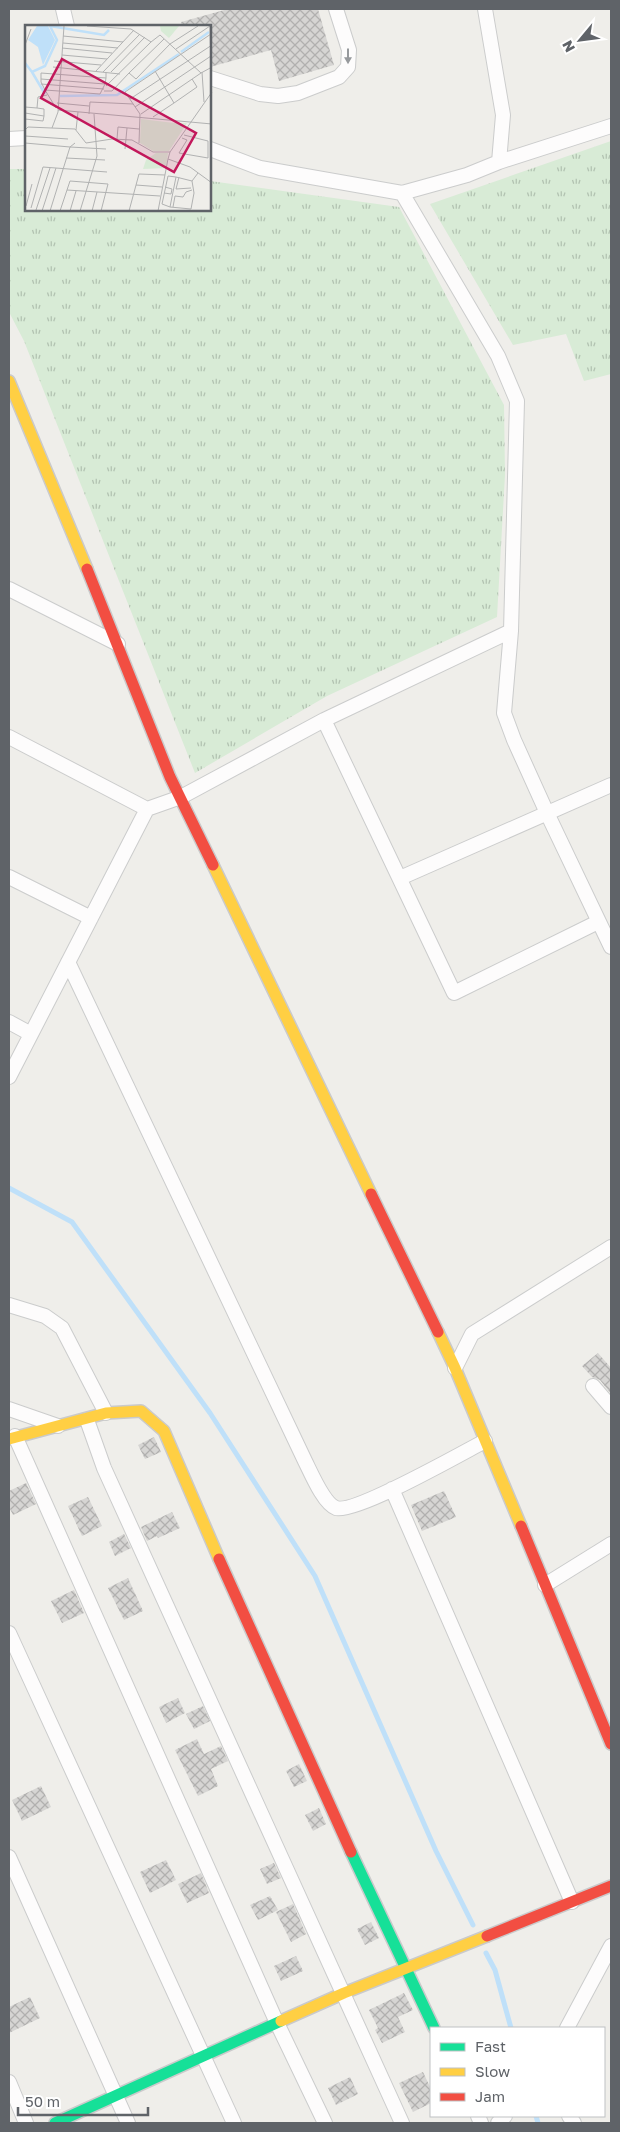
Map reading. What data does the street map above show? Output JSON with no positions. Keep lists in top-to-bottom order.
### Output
{
  "legend": ["Fast", "Slow", "Jam"],
  "scale_bar": "50 m",
  "north": "bottom left"
}
